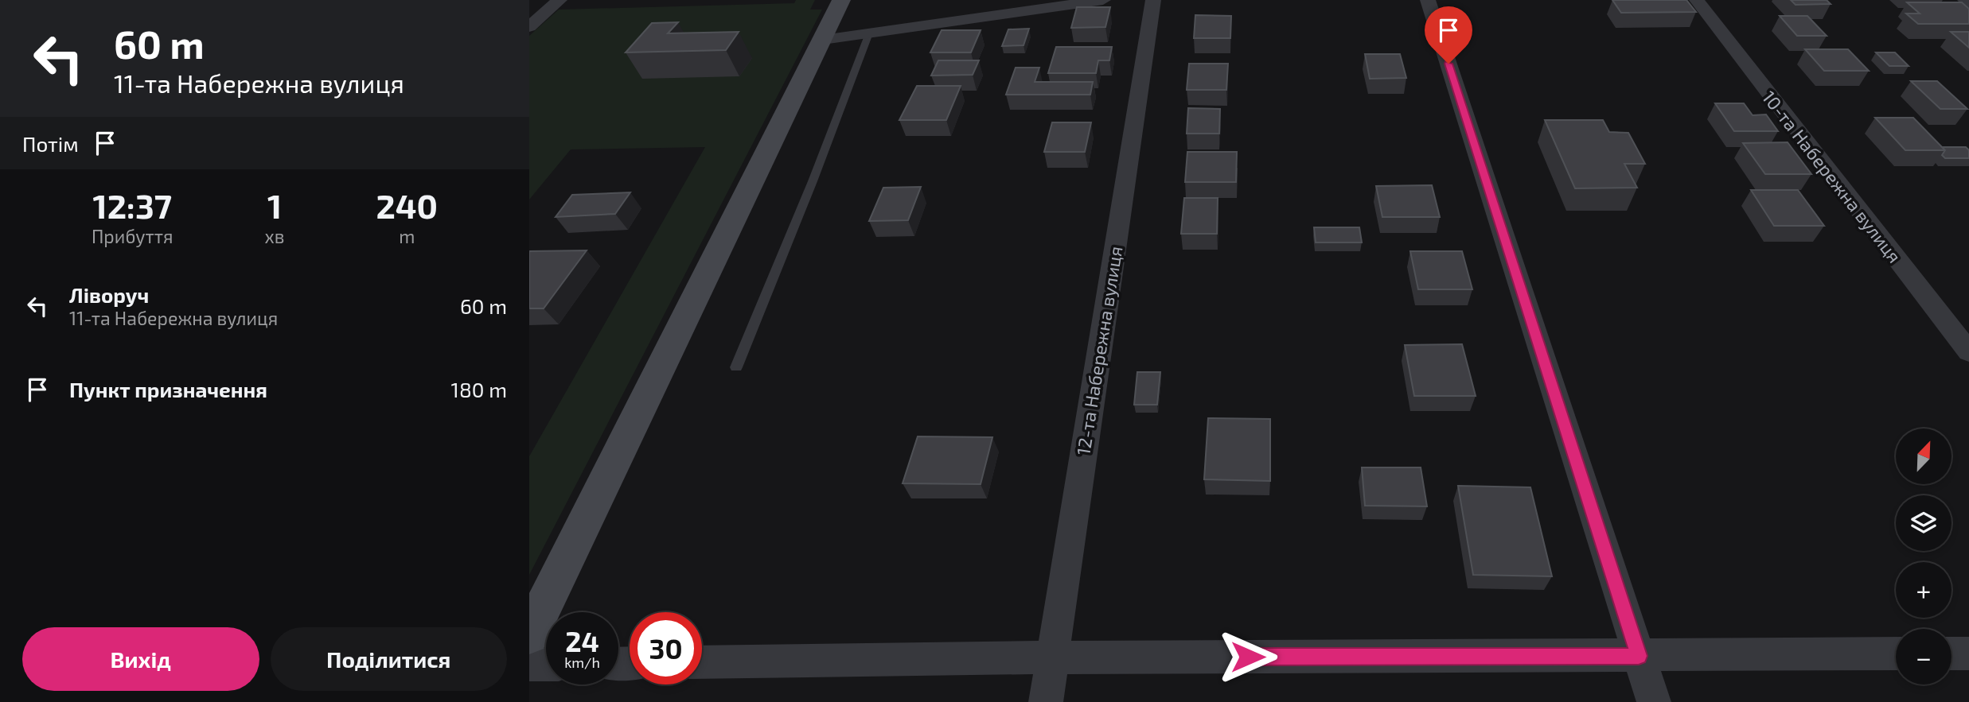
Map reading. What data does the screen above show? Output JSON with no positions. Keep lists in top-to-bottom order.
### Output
{
  "streets": {
    "street": ["10-та Набережна вулиця", "12-та Набережна вулиця"]
  },
  "north": "top right",
  "page": {
    "turn": ["60 m", "11-та Набережна вулиця"],
    "then": "Потім",
    "eta": [
      "12:37",
      "Прибуття",
      "1",
      "хв",
      "240",
      "m"
    ],
    "list": [
      {
        "name": "Ліворуч",
        "note": "11-та Набережна вулиця",
        "value": "60 m"
      },
      {
        "name": "Пункт призначення",
        "value": "180 m"
      }
    ],
    "map_buttons": ["+", "−"],
    "speed": "24 km/h",
    "limit": "30",
    "buttons": ["Вихід", "Поділитися"]
  }
}
